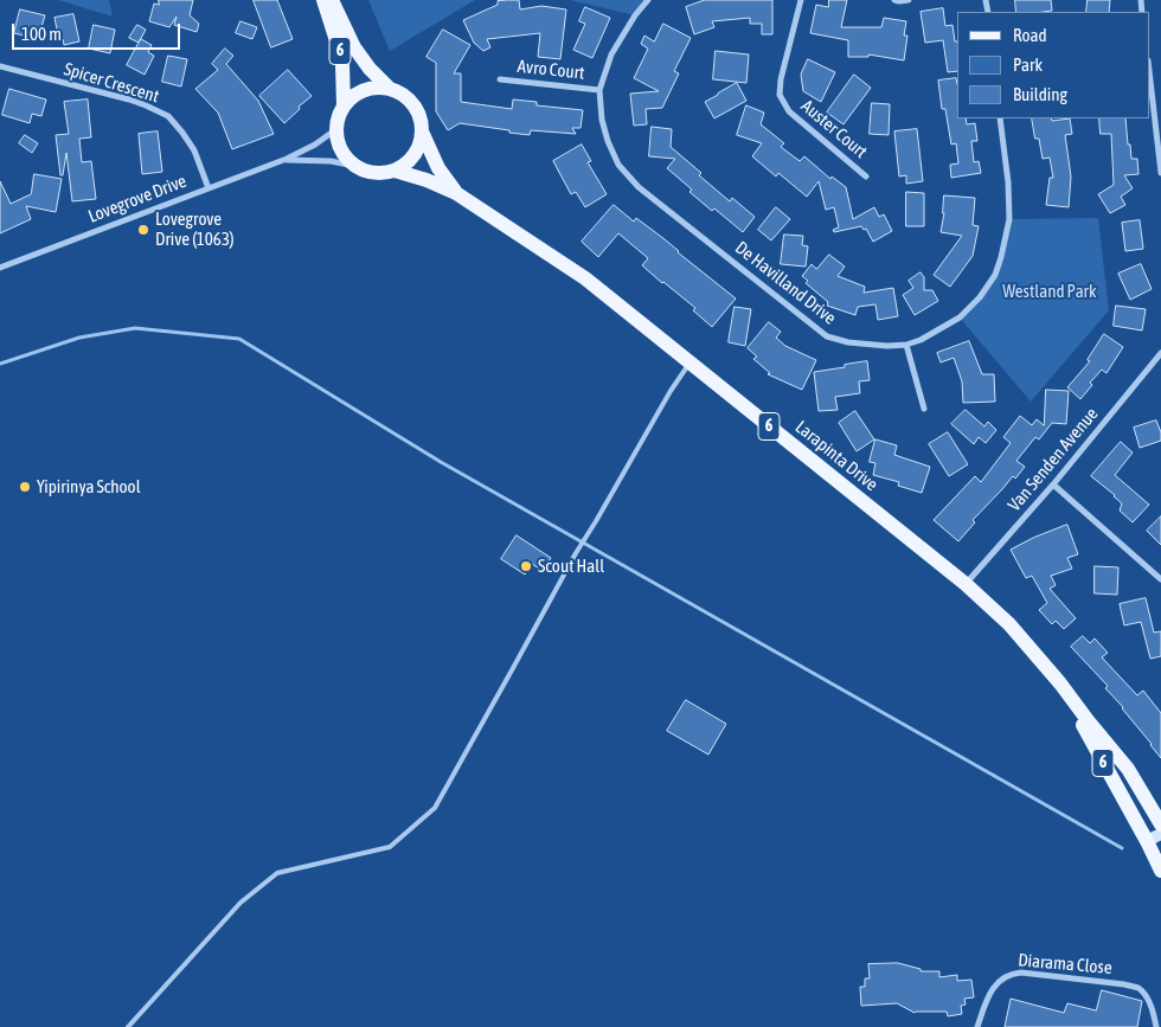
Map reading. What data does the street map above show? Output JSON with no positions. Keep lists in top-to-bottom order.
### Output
{
  "streets": {
    "main road": ["6", "Larapinta Drive"],
    "street": [
      "Avro Court",
      "Spicer Crescent",
      "Auster Court",
      "Lovegrove Drive",
      "De Havilland Drive",
      "Van Senden Avenue",
      "Diarama Close"
    ]
  },
  "crossings": [
    ["6", "Lovegrove Drive"],
    ["6", "Larapinta Drive"],
    ["Avro Court", "De Havilland Drive"],
    ["Spicer Crescent", "Lovegrove Drive"],
    ["Lovegrove Drive", "Larapinta Drive"],
    ["Larapinta Drive", "Van Senden Avenue"]
  ],
  "parks": ["Westland Park"],
  "places": ["Lovegrove Drive (1063)", "Yipirinya School", "Scout Hall"],
  "legend": ["Road", "Park", "Building"],
  "scale_bar": "100 m"
}
